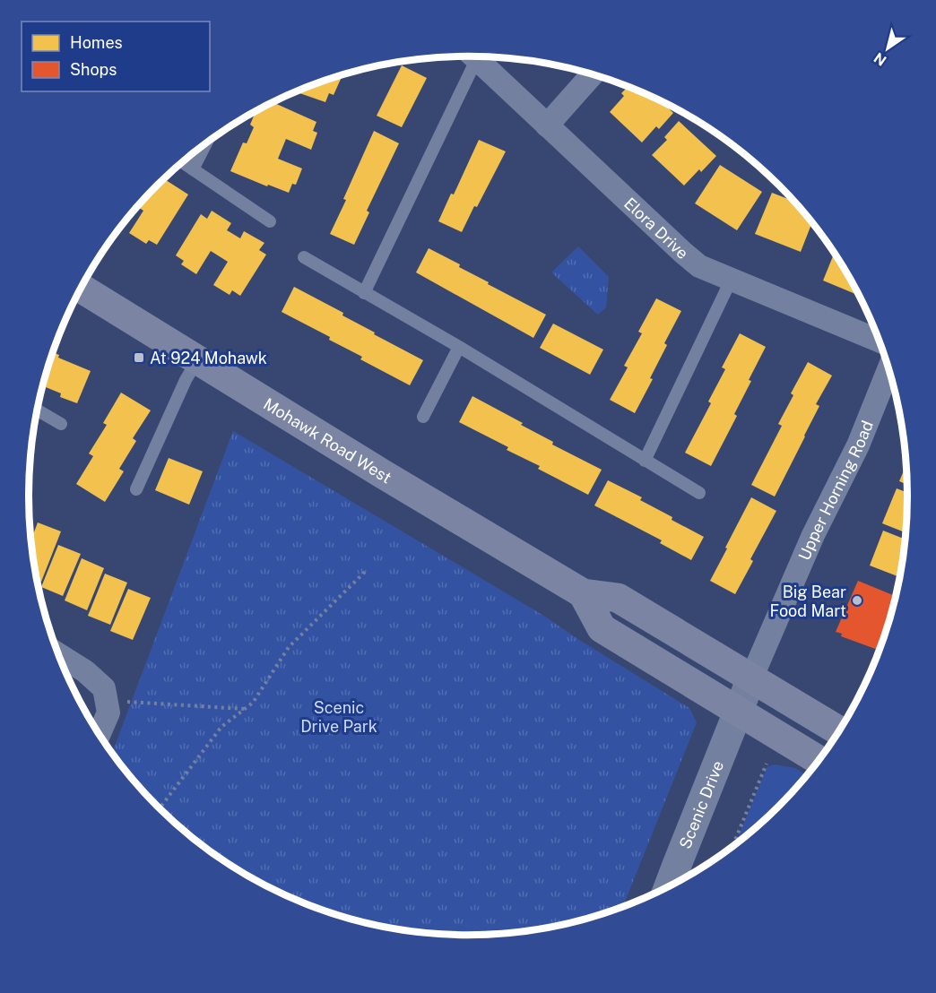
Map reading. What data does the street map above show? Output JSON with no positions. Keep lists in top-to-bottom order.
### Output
{
  "streets": {
    "main road": ["Mohawk Road West"],
    "street": ["Elora Drive", "Upper Horning Road", "Scenic Drive"]
  },
  "crossings": [
    ["Mohawk Road West", "Upper Horning Road"],
    ["Mohawk Road West", "Scenic Drive"],
    ["Upper Horning Road", "Scenic Drive"]
  ],
  "parks": ["Scenic Drive Park"],
  "places": {
    "transit": ["At 924 Mohawk"],
    "other": ["Big Bear Food Mart"]
  },
  "legend": ["Homes", "Shops"],
  "north": "bottom left"
}
